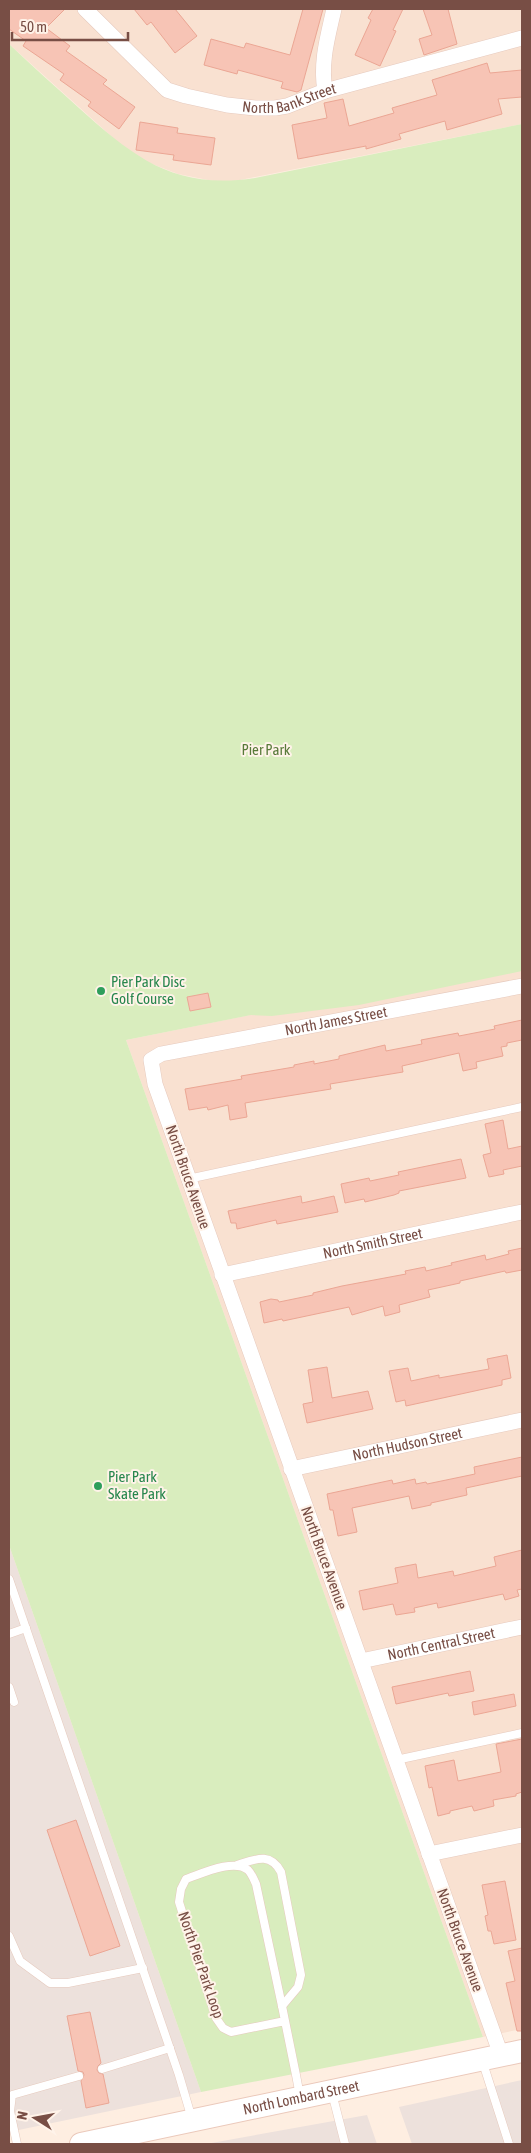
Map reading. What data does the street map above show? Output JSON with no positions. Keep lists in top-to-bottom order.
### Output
{
  "streets": {
    "main road": ["North Lombard Street"],
    "street": [
      "North Bank Street",
      "North James Street",
      "North Bruce Avenue",
      "North Smith Street",
      "North Hudson Street",
      "North Central Street"
    ],
    "lane": ["North Pier Park Loop"]
  },
  "crossings": [
    ["North James Street", "North Bruce Avenue"],
    ["North Bruce Avenue", "North Smith Street"],
    ["North Bruce Avenue", "North Hudson Street"],
    ["North Bruce Avenue", "North Central Street"],
    ["North Bruce Avenue", "North Lombard Street"]
  ],
  "parks": ["Pier Park"],
  "places": ["Pier Park Disc Golf Course", "Pier Park Skate Park"],
  "scale_bar": "50 m",
  "north": "left"
}
